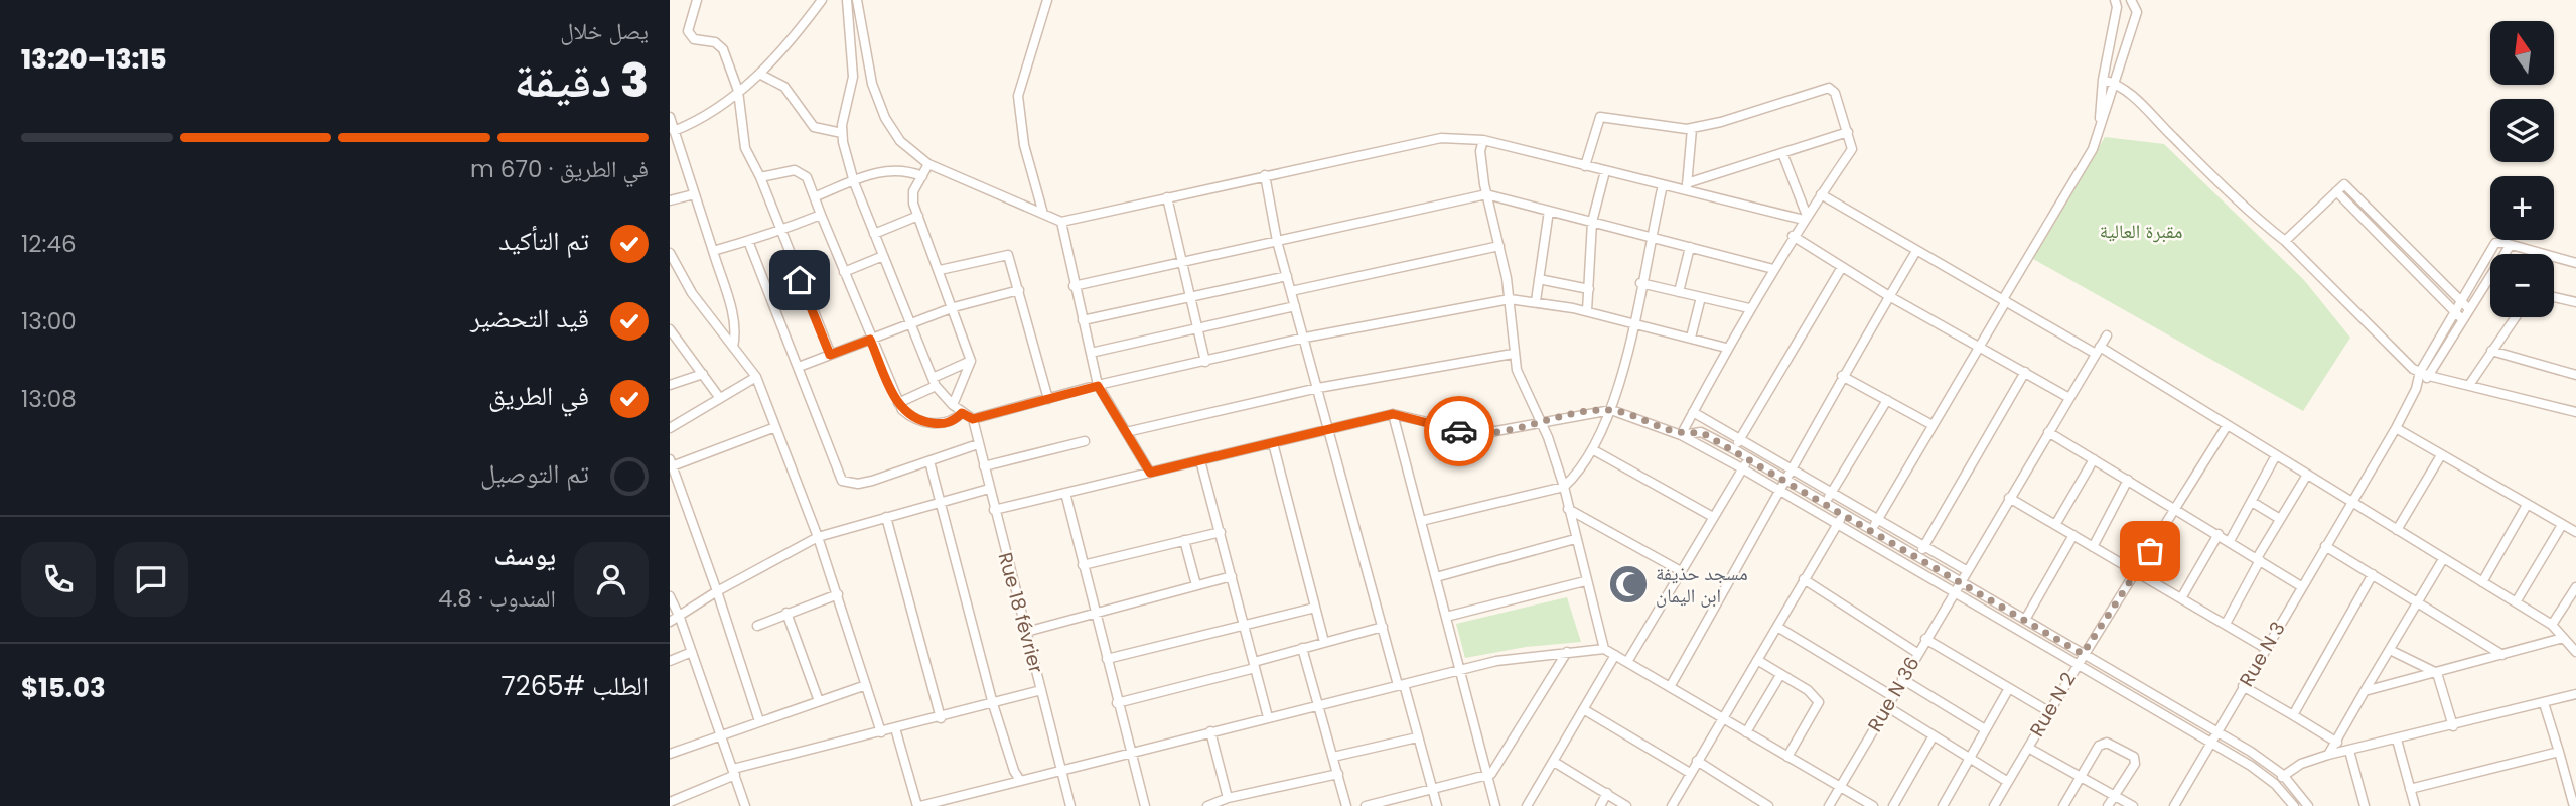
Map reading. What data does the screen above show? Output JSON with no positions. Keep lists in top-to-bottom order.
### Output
{
  "streets": {
    "street": [
      "Rue 18 février",
      "Rue N 3",
      "Rue N 36",
      "Rue N 2"
    ]
  },
  "parks": ["مقبرة العالية"],
  "places": {
    "mosque": ["مسجد حذيفة ابن اليمان"]
  },
  "north": "top",
  "page": {
    "heading": ["3 دقيقة", "يصل خلال", "13:15–13:20"],
    "panel": [
      "يوسف",
      "المندوب · 4.8",
      "الطلب #7265",
      "$15.03"
    ],
    "map_buttons": ["+", "−"],
    "bar": "في الطريق · 670 m",
    "list": [
      ["تم التأكيد", "12:46"],
      ["قيد التحضير", "13:00"],
      ["في الطريق", "13:08"],
      "تم التوصيل"
    ]
  }
}
